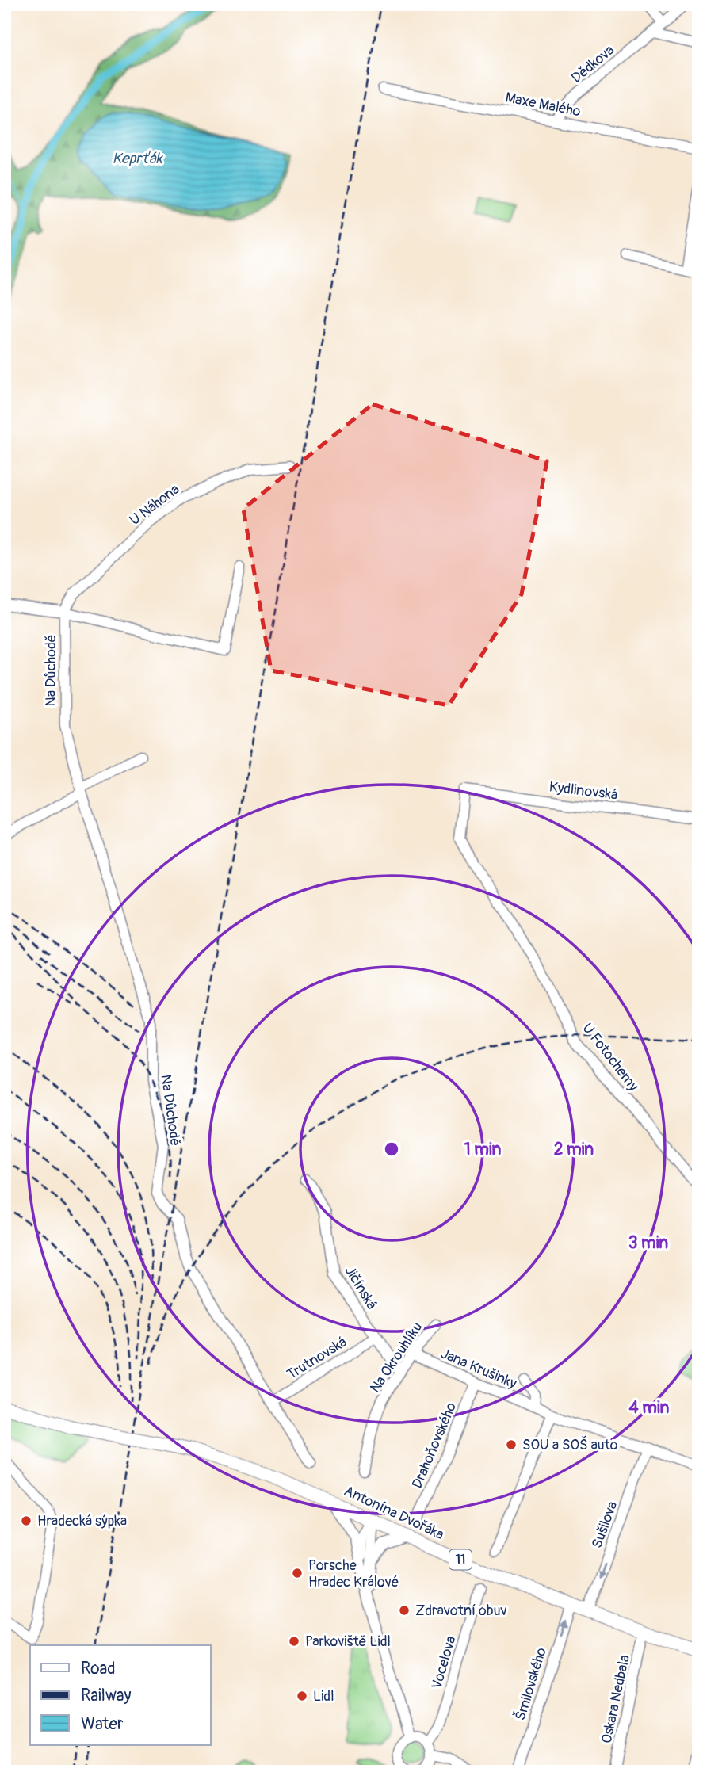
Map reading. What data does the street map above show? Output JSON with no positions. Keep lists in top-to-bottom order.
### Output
{
  "streets": {
    "main road": ["Antonína Dvořáka", "11"],
    "street": [
      "Dědkova",
      "Maxe Malého",
      "U Náhona",
      "Na Důchodě",
      "Kydlinovská",
      "U Fotochemy",
      "Jičínská",
      "Na Okrouhlíku",
      "Trutnovská",
      "Jana Krušinky",
      "Drahoňovského",
      "Sušilova",
      "Vocelova",
      "Šmilovského",
      "Oskara Nedbala"
    ]
  },
  "crossings": [
    ["Dědkova", "Maxe Malého"],
    ["U Náhona", "Na Důchodě"],
    ["Na Důchodě", "Trutnovská"],
    ["Kydlinovská", "U Fotochemy"],
    ["Jičínská", "Na Okrouhlíku"],
    ["Jičínská", "Trutnovská"],
    ["Na Okrouhlíku", "Jana Krušinky"],
    ["Jana Krušinky", "Drahoňovského"],
    ["Jana Krušinky", "Sušilova"],
    ["Antonína Dvořáka", "Sušilova"],
    ["Antonína Dvořáka", "Šmilovského"],
    ["Antonína Dvořáka", "Oskara Nedbala"]
  ],
  "one_way": ["Sušilova", "Šmilovského"],
  "water": ["Keprťák"],
  "places": [
    "SOU a SOŠ auto",
    "Hradecká sýpka",
    "Porsche Hradec Králové",
    "Zdravotní obuv",
    "Parkoviště Lidl",
    "Lidl"
  ],
  "legend": ["Road", "Railway", "Water"],
  "rings": [
    "1 min",
    "2 min",
    "3 min",
    "4 min"
  ]
}
